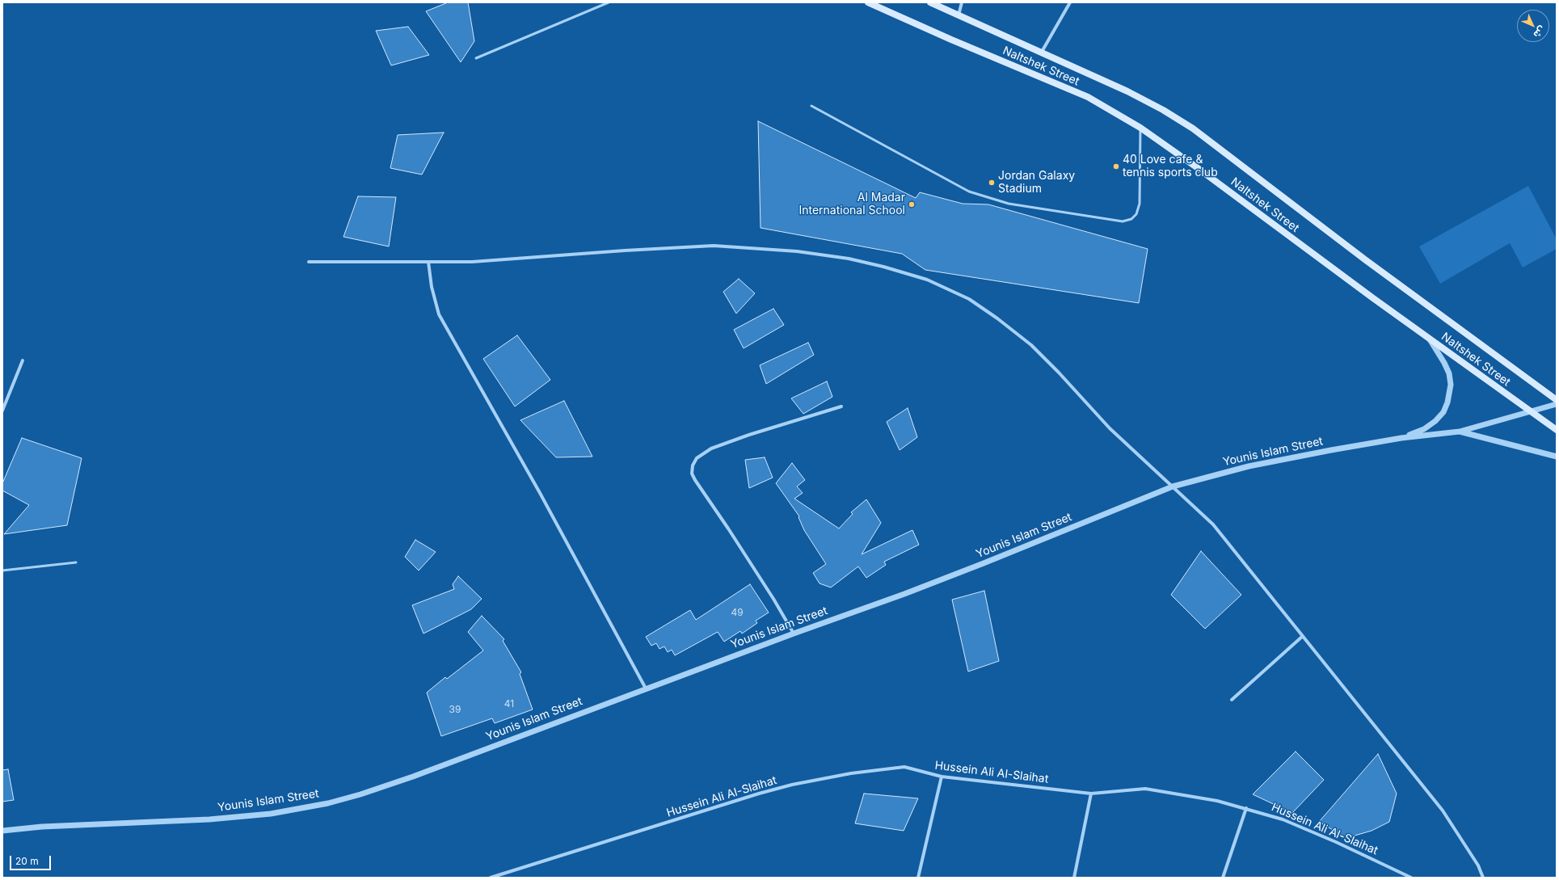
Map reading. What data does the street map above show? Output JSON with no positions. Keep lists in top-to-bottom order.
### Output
{
  "streets": {
    "main road": ["Naltshek Street"],
    "street": ["Younis Islam Street", "Hussein Ali Al-Slaihat"]
  },
  "crossings": [
    ["Naltshek Street", "Younis Islam Street"]
  ],
  "places": ["40 Love cafe & tennis sports club", "Jordan Galaxy Stadium", "Al Madar International School"],
  "house_numbers": ["49", "41", "39"],
  "scale_bar": "20 m",
  "north": "bottom right"
}
